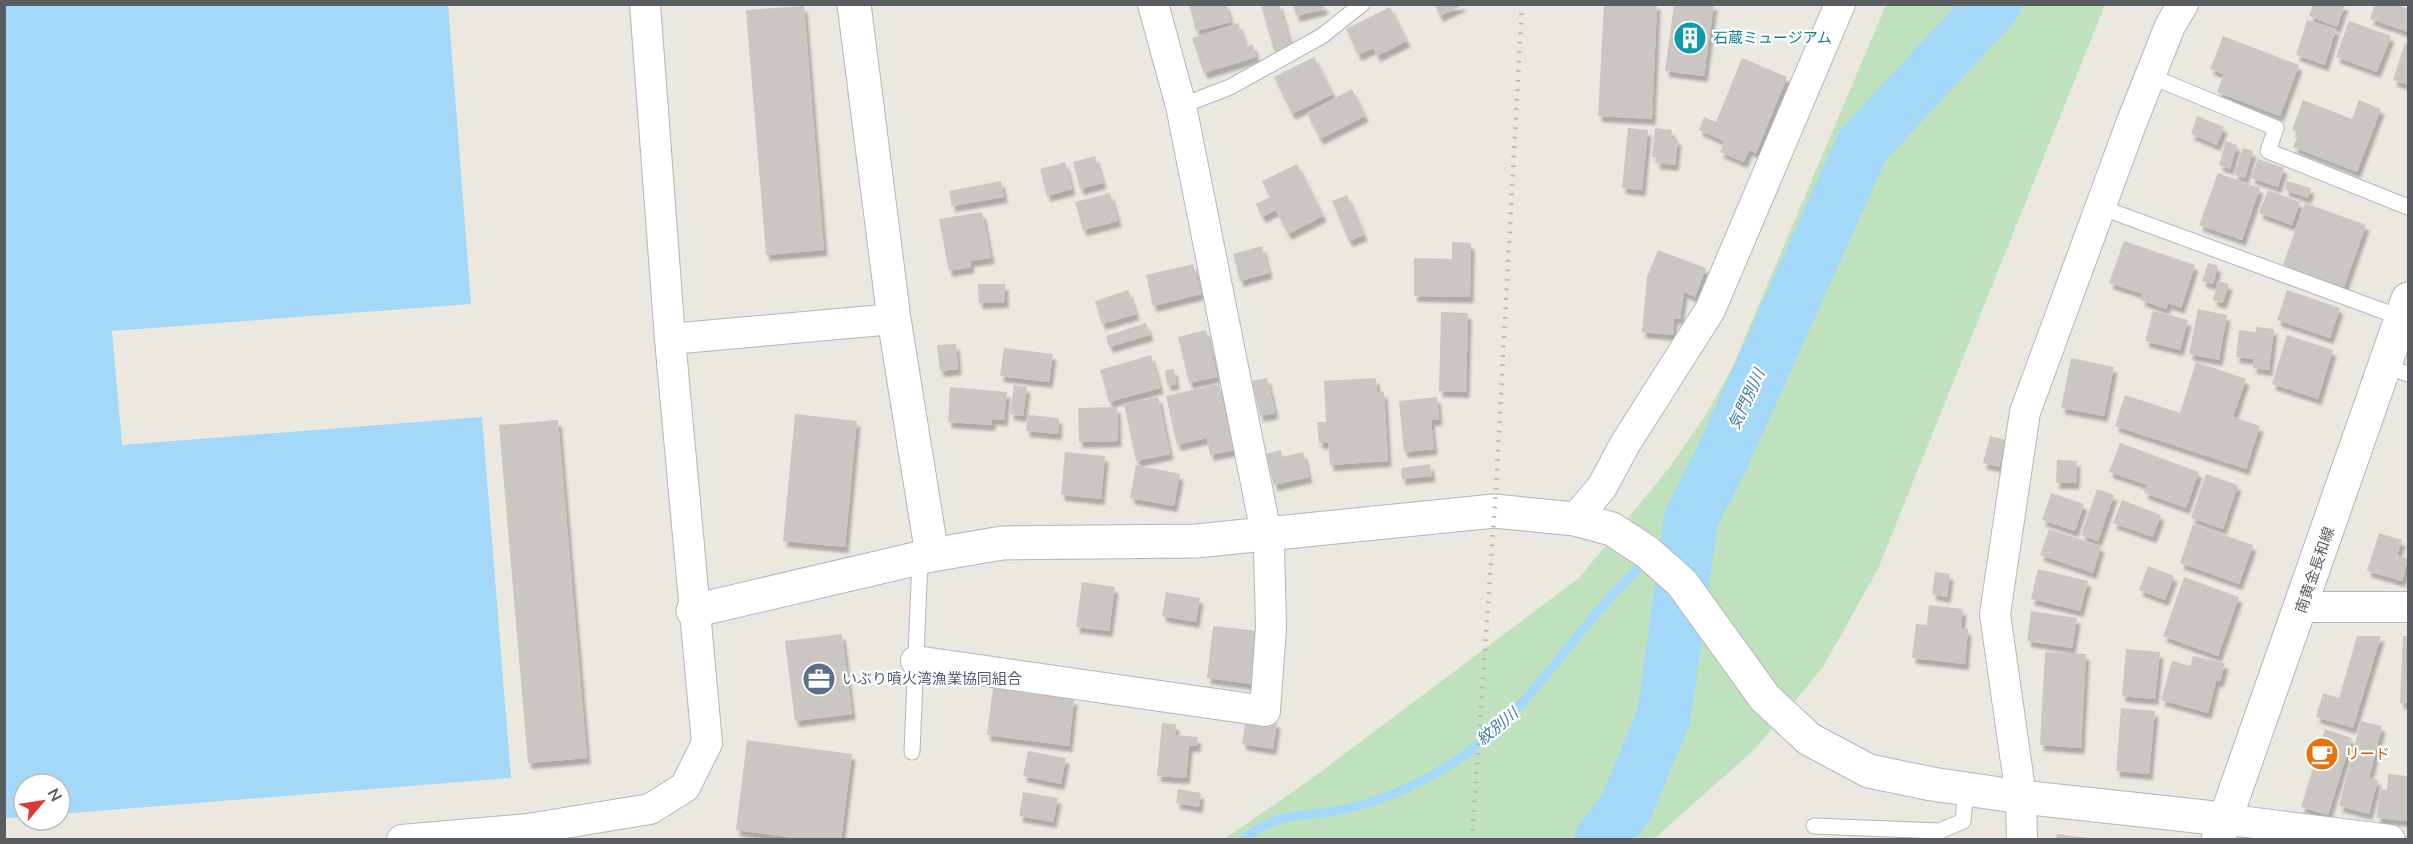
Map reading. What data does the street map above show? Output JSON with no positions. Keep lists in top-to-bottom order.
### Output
{
  "streets": {
    "street": ["南黄金長和線"]
  },
  "water": ["気門別川", "紋別川"],
  "places": {
    "building": ["石蔵ミュージアム"],
    "office": ["いぶり噴火湾漁業協同組合"],
    "cafe": ["リード"]
  },
  "north": "top right"
}
